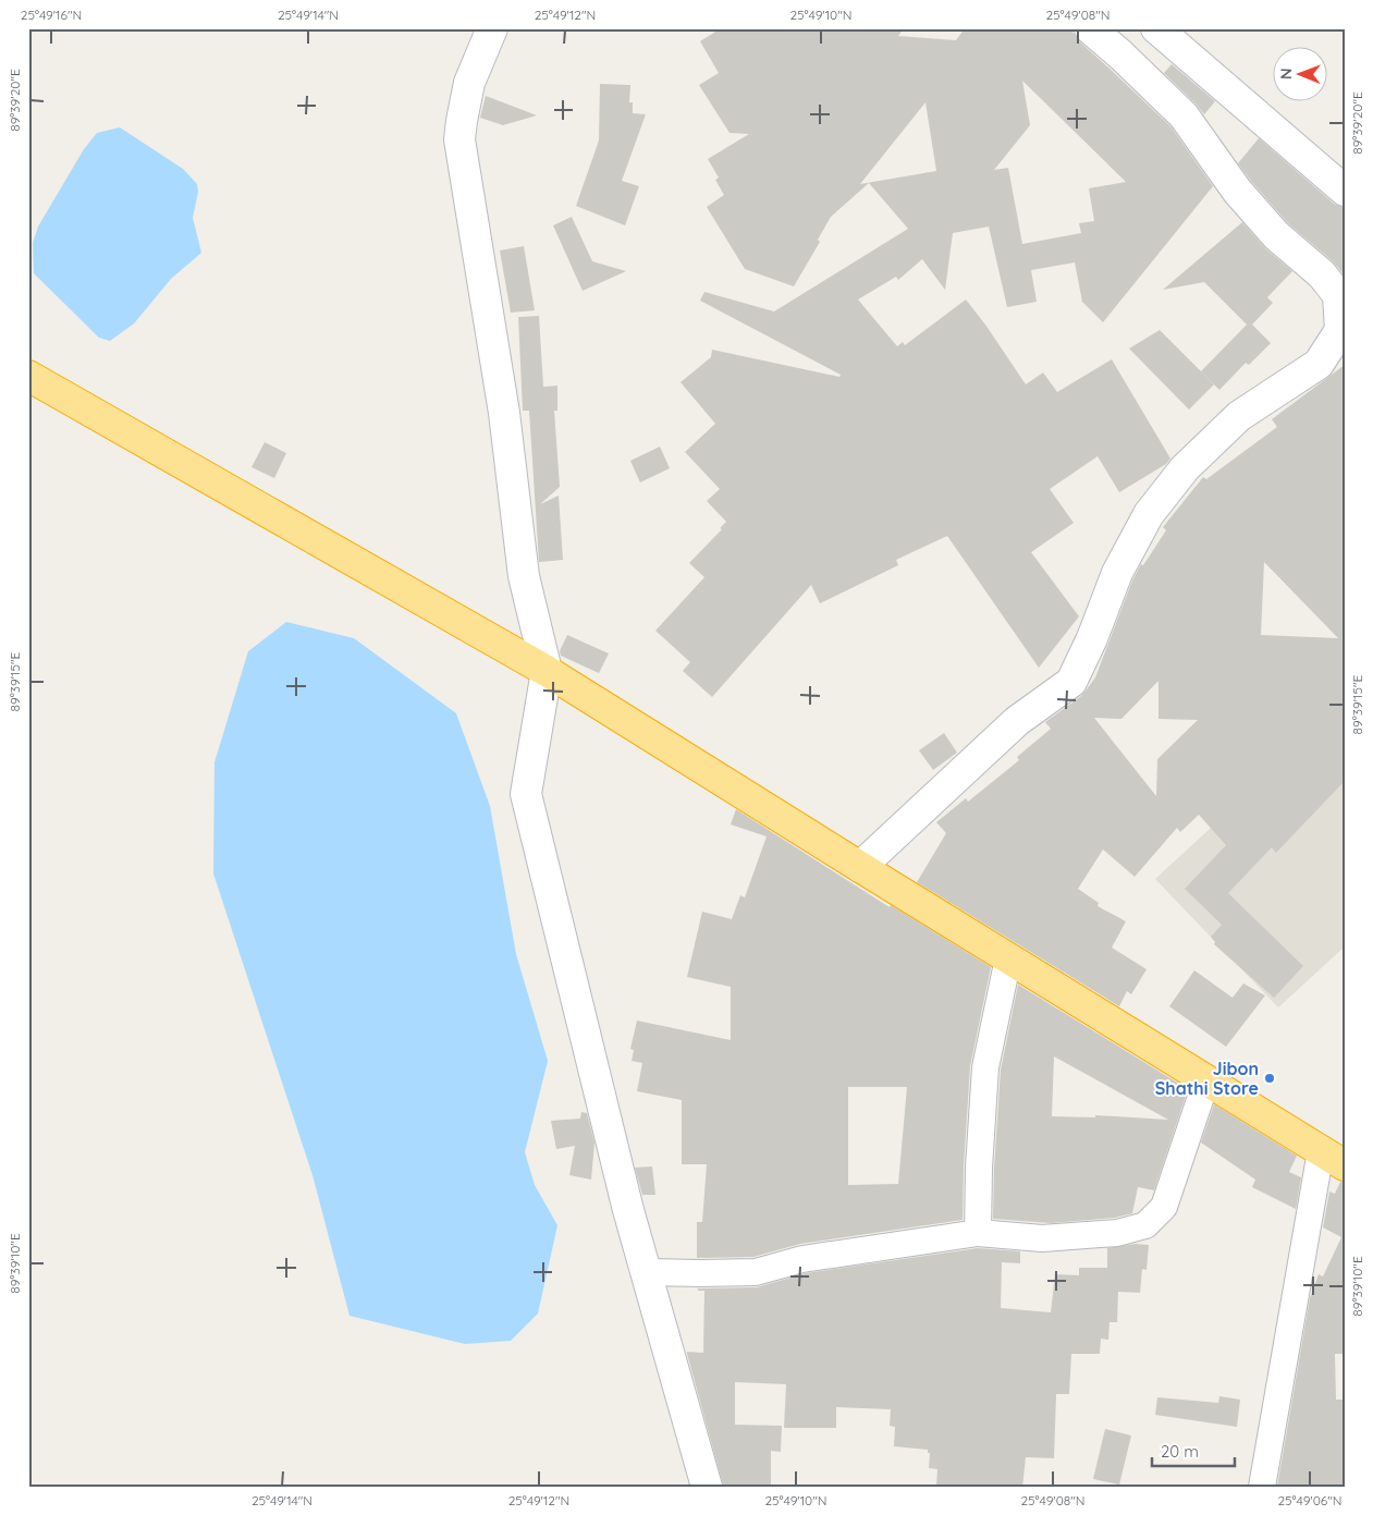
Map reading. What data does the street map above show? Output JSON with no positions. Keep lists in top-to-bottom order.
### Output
{
  "places": ["Jibon Shathi Store"],
  "scale_bar": "20 m",
  "north": "left",
  "coordinates": [
    "25°49'16\"N",
    "25°49'14\"N",
    "25°49'12\"N",
    "25°49'10\"N",
    "25°49'08\"N",
    "89°39'20\"E",
    "89°39'15\"E",
    "89°39'10\"E",
    "25°49'06\"N"
  ]
}
